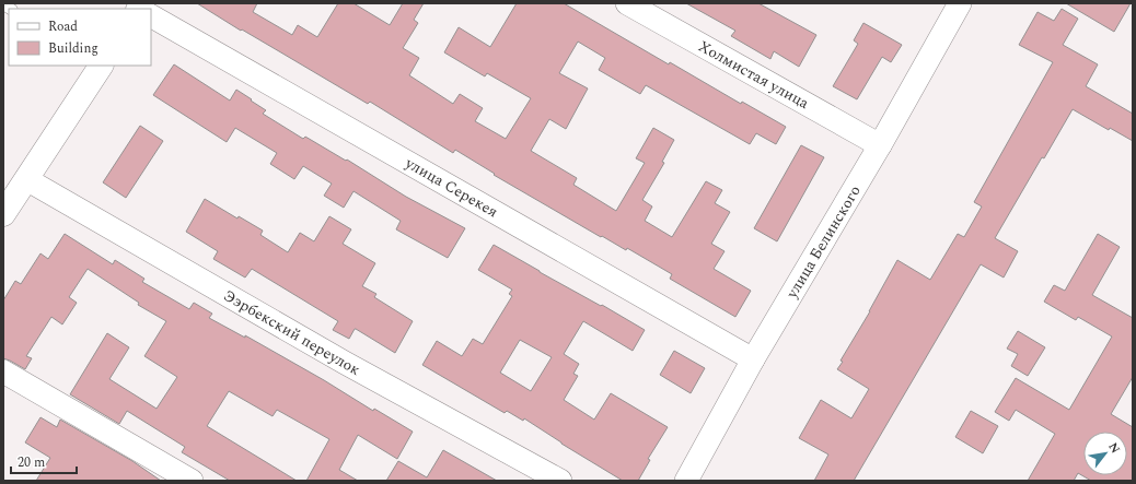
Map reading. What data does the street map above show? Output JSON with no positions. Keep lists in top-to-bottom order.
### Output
{
  "streets": {
    "street": [
      "Холмистая улица",
      "улица Серекея",
      "улица Белинского",
      "Ээрбекский переулок"
    ]
  },
  "crossings": [
    ["Холмистая улица", "улица Белинского"],
    ["улица Серекея", "улица Белинского"]
  ],
  "legend": ["Road", "Building"],
  "scale_bar": "20 m",
  "north": "top right"
}
